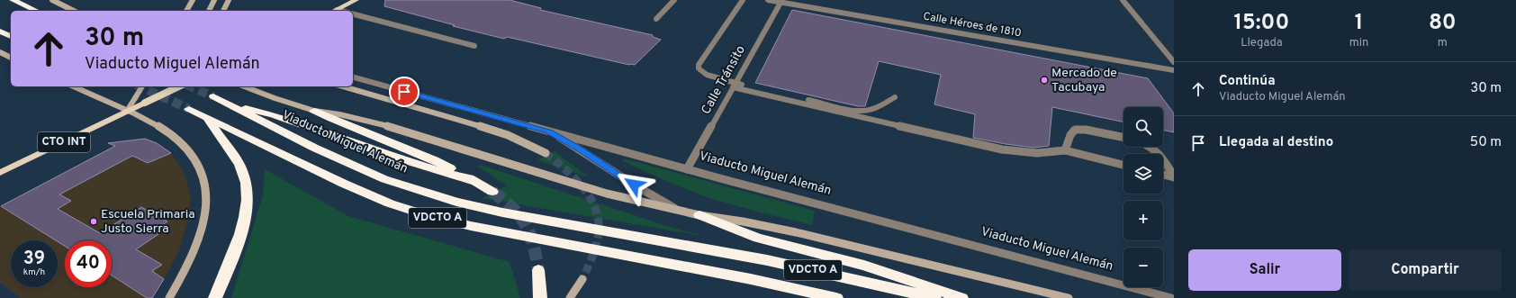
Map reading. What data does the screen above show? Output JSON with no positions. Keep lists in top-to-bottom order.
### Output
{
  "streets": {
    "highway": ["Viaducto Miguel Alemán", "VDCTO A"],
    "main road": ["CTO INT"],
    "street": ["Calle Héroes de 1810", "Calle Tránsito"]
  },
  "crossings": [
    ["Calle Héroes de 1810", "Calle Tránsito"],
    ["Calle Tránsito", "Viaducto Miguel Alemán"]
  ],
  "places": ["Mercado de Tacubaya", "Escuela Primaria Justo Sierra"],
  "page": {
    "eta": [
      "15:00",
      "Llegada",
      "1",
      "min",
      "80",
      "m"
    ],
    "turn": ["30 m", "Viaducto Miguel Alemán"],
    "list": [
      {
        "name": "Continúa",
        "note": "Viaducto Miguel Alemán",
        "value": "30 m"
      },
      {
        "name": "Llegada al destino",
        "value": "50 m"
      }
    ],
    "map_buttons": ["+", "−"],
    "speed": "39 km/h",
    "limit": "40",
    "buttons": ["Salir", "Compartir"]
  }
}
